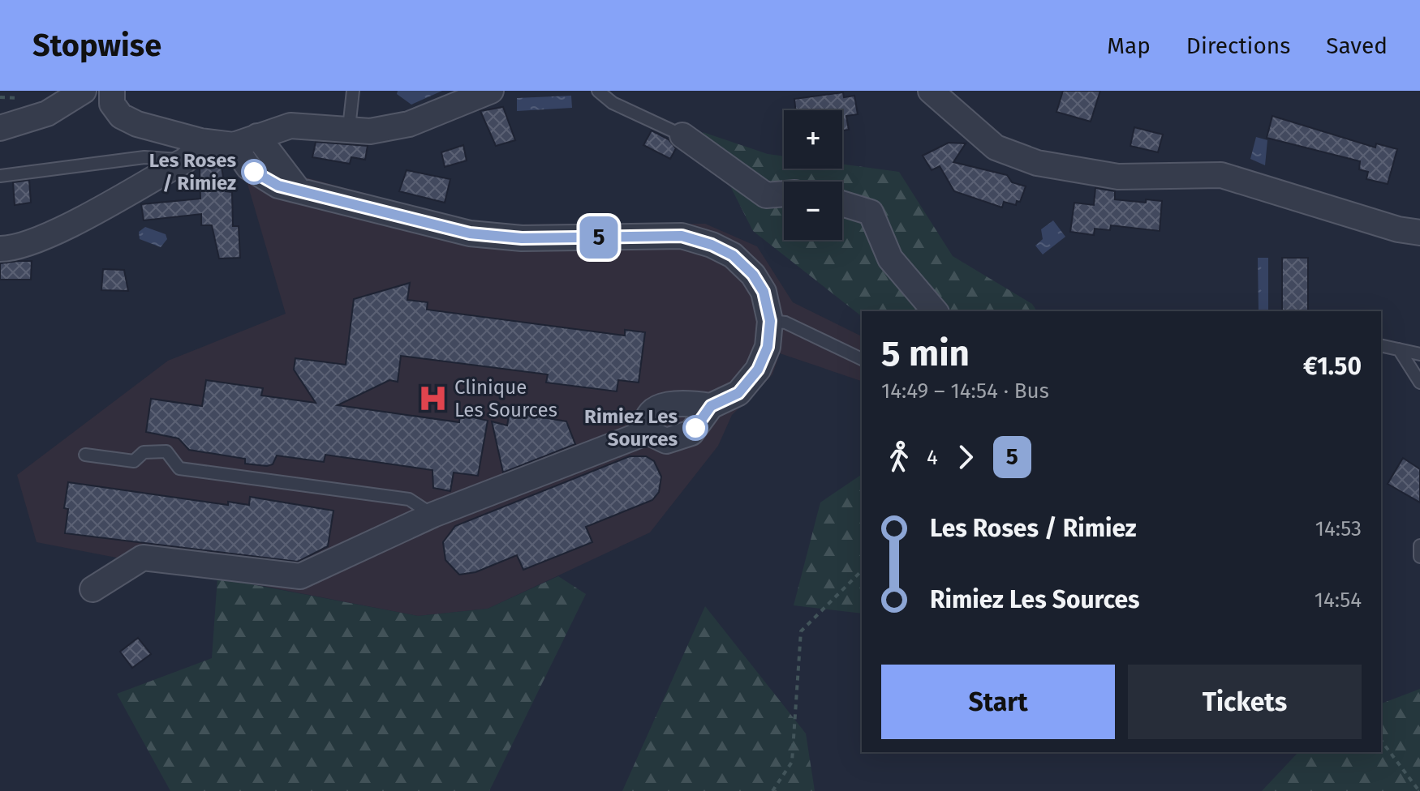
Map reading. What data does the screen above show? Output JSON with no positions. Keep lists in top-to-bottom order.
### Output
{
  "places": {
    "other": ["Les Roses / Rimiez", "Rimiez Les Sources"],
    "hospital": ["Clinique Les Sources"]
  },
  "lines": ["bus line 5"],
  "page": {
    "header": "Stopwise",
    "nav": ["Map", "Directions", "Saved"],
    "on_map": "5",
    "map_buttons": ["+", "−"],
    "heading": ["5 min", "14:49 – 14:54 · Bus", "€1.50"],
    "legs": ["4", "5"],
    "list": [
      {
        "name": "Les Roses / Rimiez",
        "value": "14:53"
      },
      {
        "name": "Rimiez Les Sources",
        "value": "14:54"
      }
    ],
    "buttons": ["Start", "Tickets"]
  }
}
